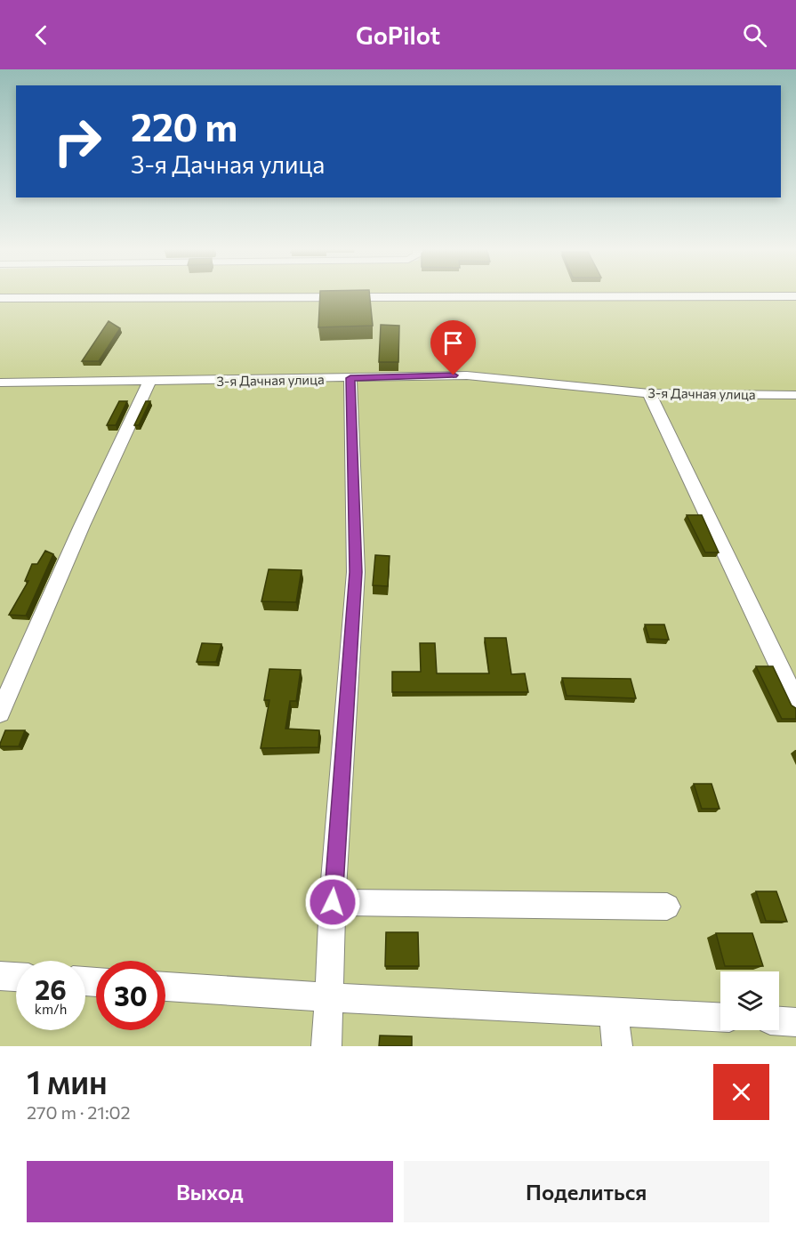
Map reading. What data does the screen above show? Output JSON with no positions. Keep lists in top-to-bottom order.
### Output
{
  "streets": {
    "street": ["3-я Дачная улица"]
  },
  "page": {
    "header": "GoPilot",
    "turn": ["220 m", "3-я Дачная улица"],
    "speed": "26 km/h",
    "limit": "30",
    "heading": ["1 мин", "270 m · 21:02"],
    "buttons": ["Выход", "Поделиться"]
  }
}
